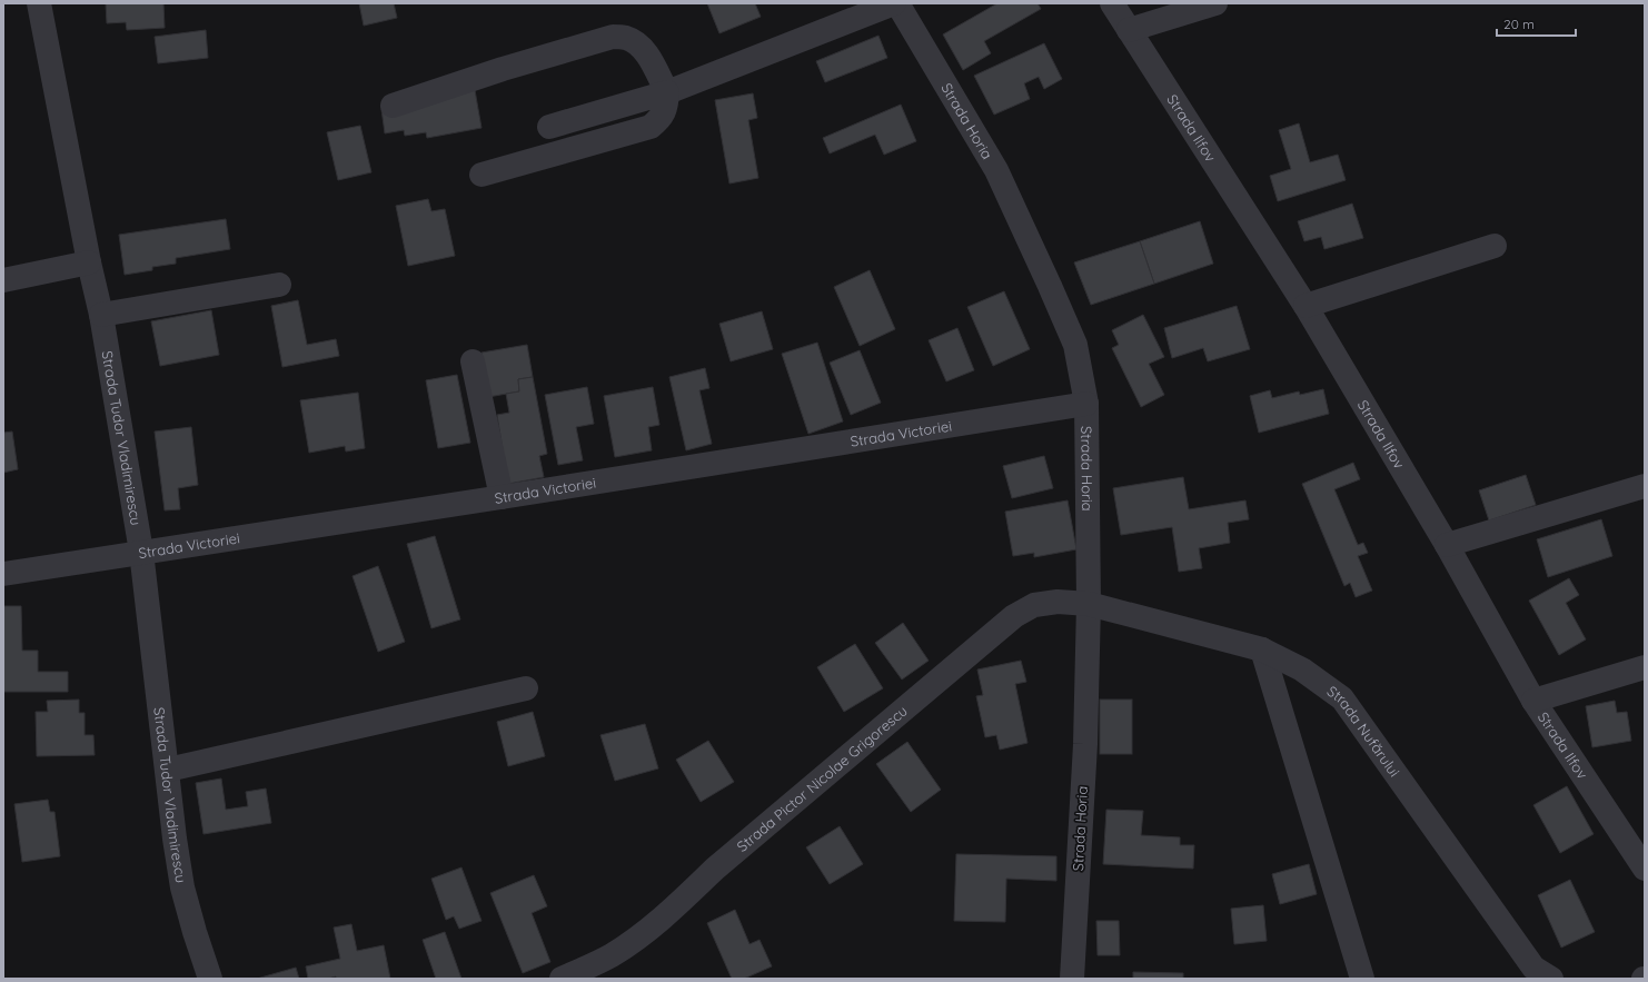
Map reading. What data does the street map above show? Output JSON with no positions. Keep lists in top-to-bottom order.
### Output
{
  "streets": {
    "street": [
      "Strada Horia",
      "Strada Ilfov",
      "Strada Victoriei",
      "Strada Tudor Vladimirescu",
      "Strada Nufărului",
      "Strada Pictor Nicolae Grigorescu"
    ]
  },
  "crossings": [
    ["Strada Horia", "Strada Victoriei"],
    ["Strada Horia", "Strada Nufărului"],
    ["Strada Horia", "Strada Pictor Nicolae Grigorescu"],
    ["Strada Victoriei", "Strada Tudor Vladimirescu"],
    ["Strada Nufărului", "Strada Pictor Nicolae Grigorescu"]
  ],
  "scale_bar": "20 m"
}
